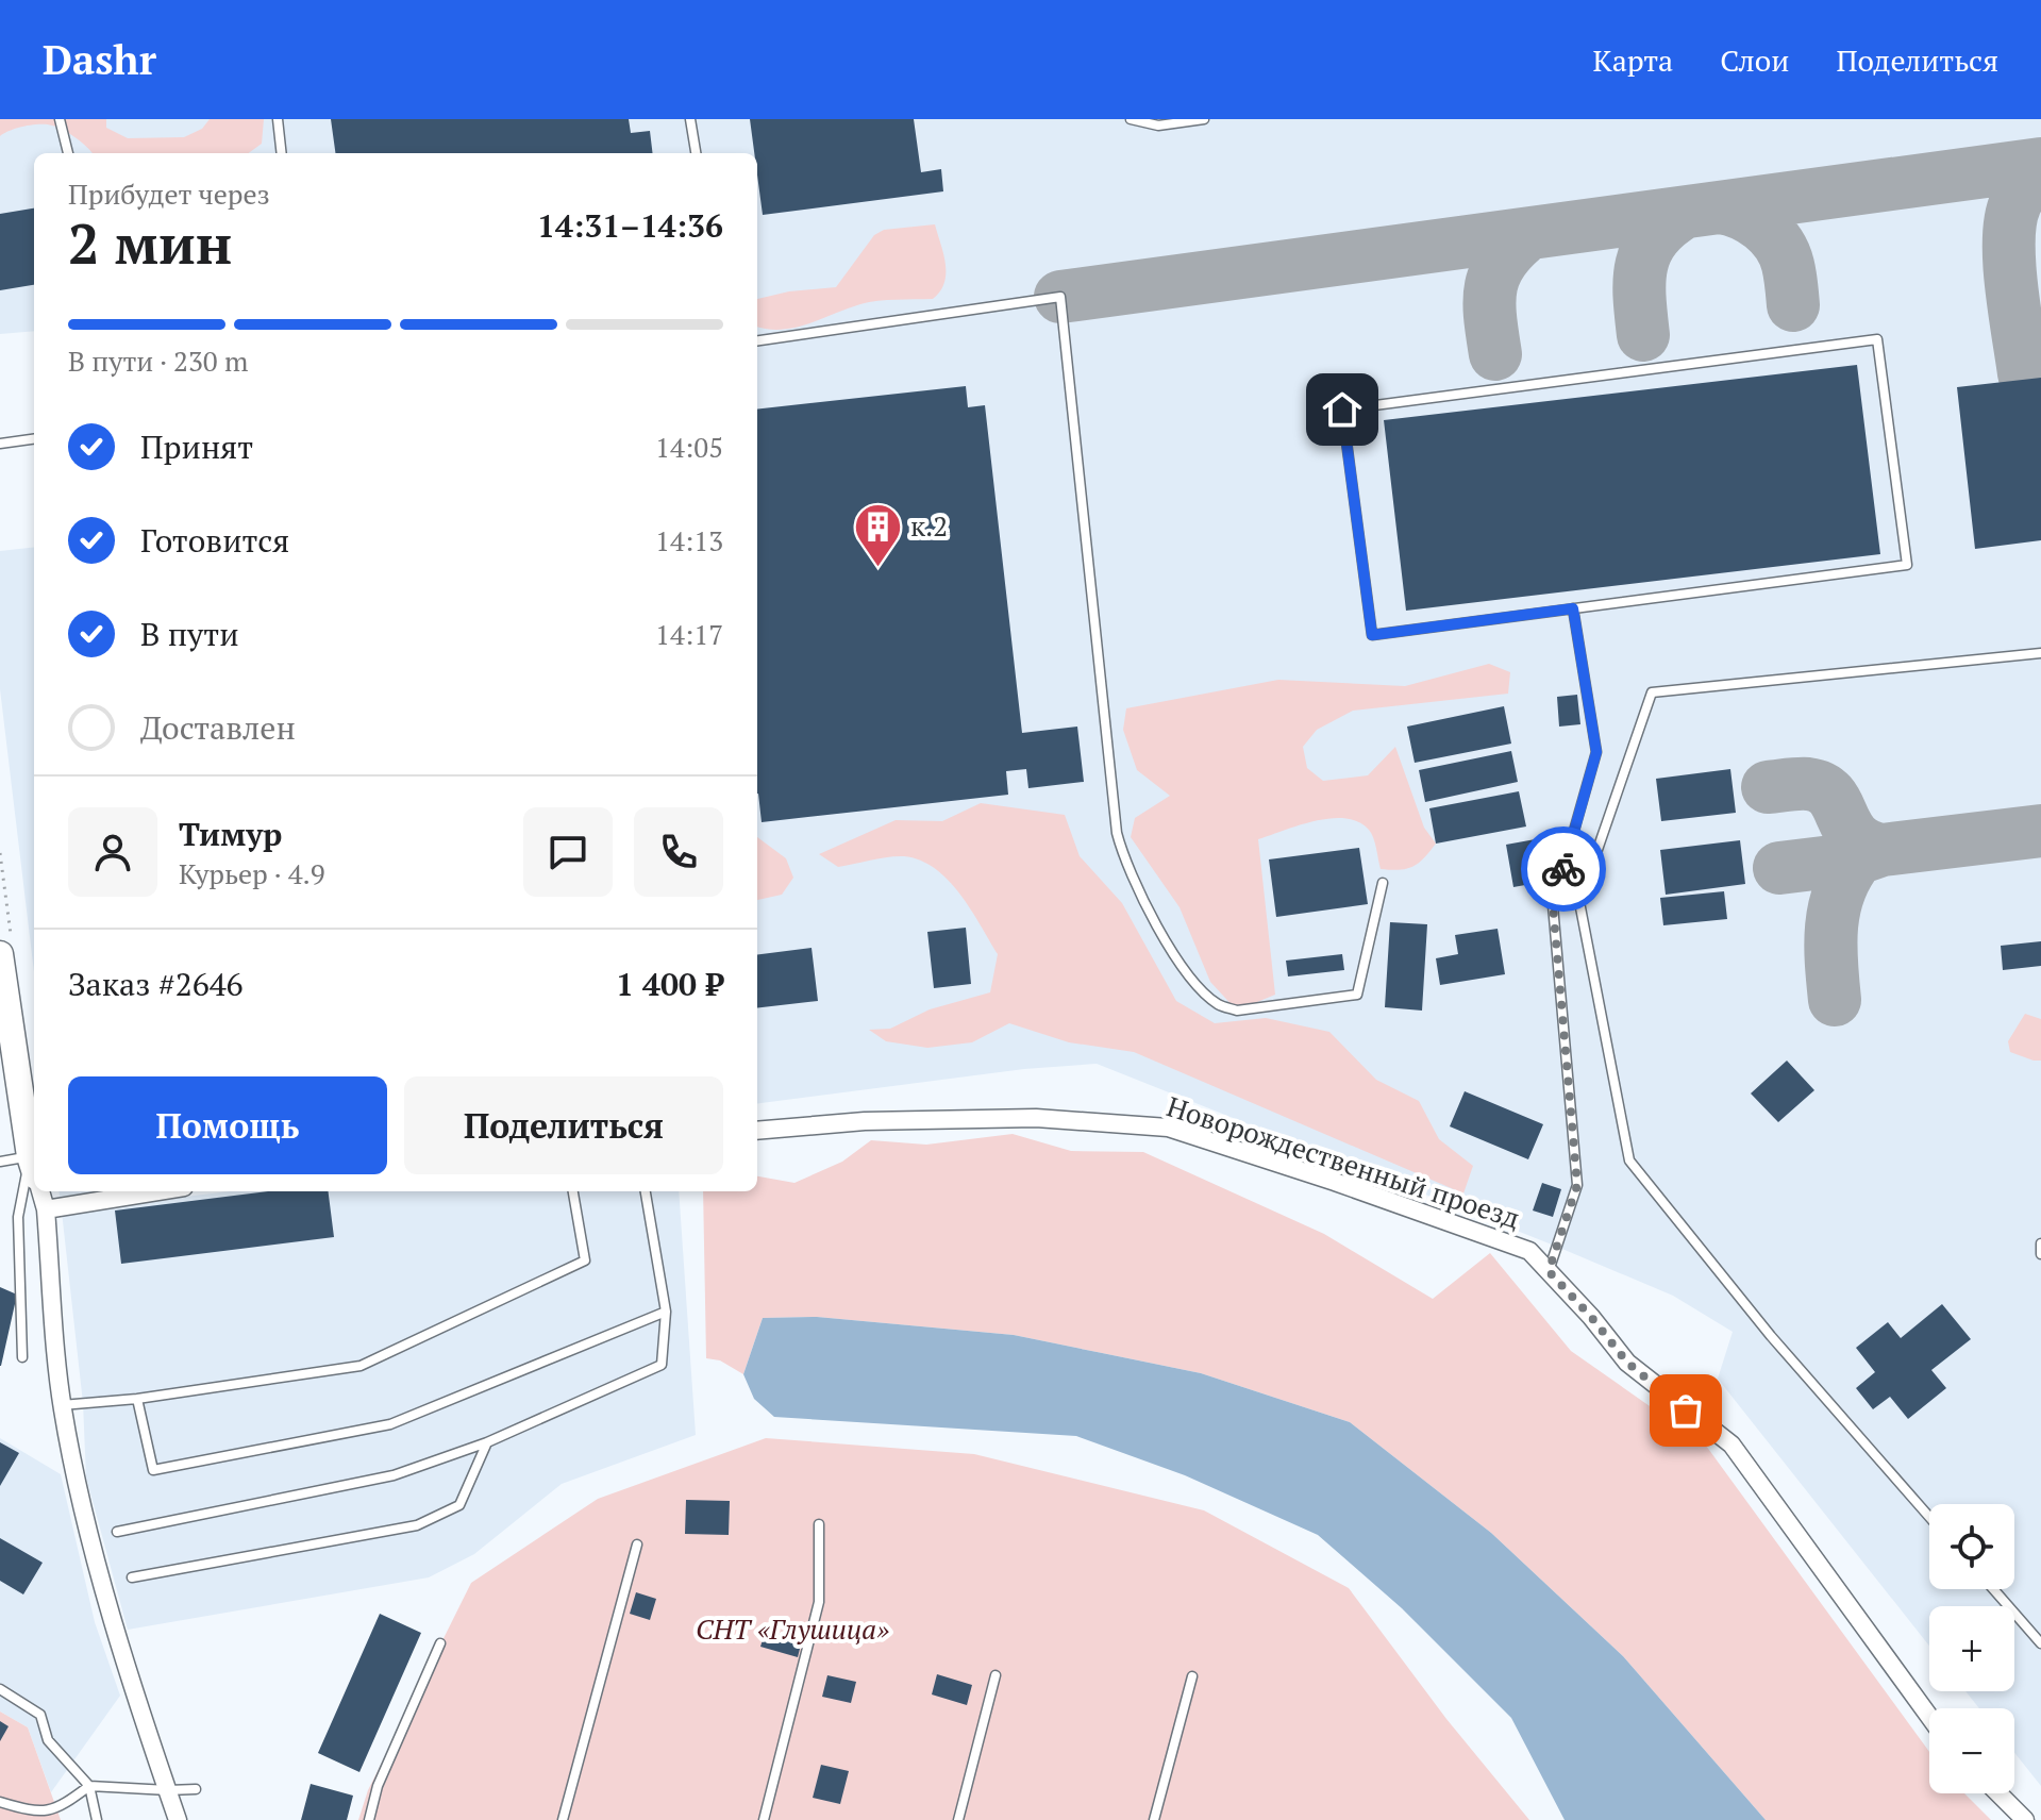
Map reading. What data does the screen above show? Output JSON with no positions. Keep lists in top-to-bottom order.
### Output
{
  "streets": {
    "street": ["Новорождественный проезд"]
  },
  "parks": ["СНТ «Глушица»"],
  "places": {
    "building": ["к.2"]
  },
  "page": {
    "header": "Dashr",
    "nav": ["Карта", "Слои", "Поделиться"],
    "heading": ["2 мин", "Прибудет через", "14:31–14:36"],
    "panel": [
      "Тимур",
      "Курьер · 4.9",
      "Заказ #2646",
      "1 400 ₽"
    ],
    "bar": "В пути · 230 m",
    "list": [
      ["Принят", "14:05"],
      ["Готовится", "14:13"],
      ["В пути", "14:17"],
      "Доставлен"
    ],
    "buttons": ["Помощь", "Поделиться"],
    "map_buttons": ["+", "−"]
  }
}
